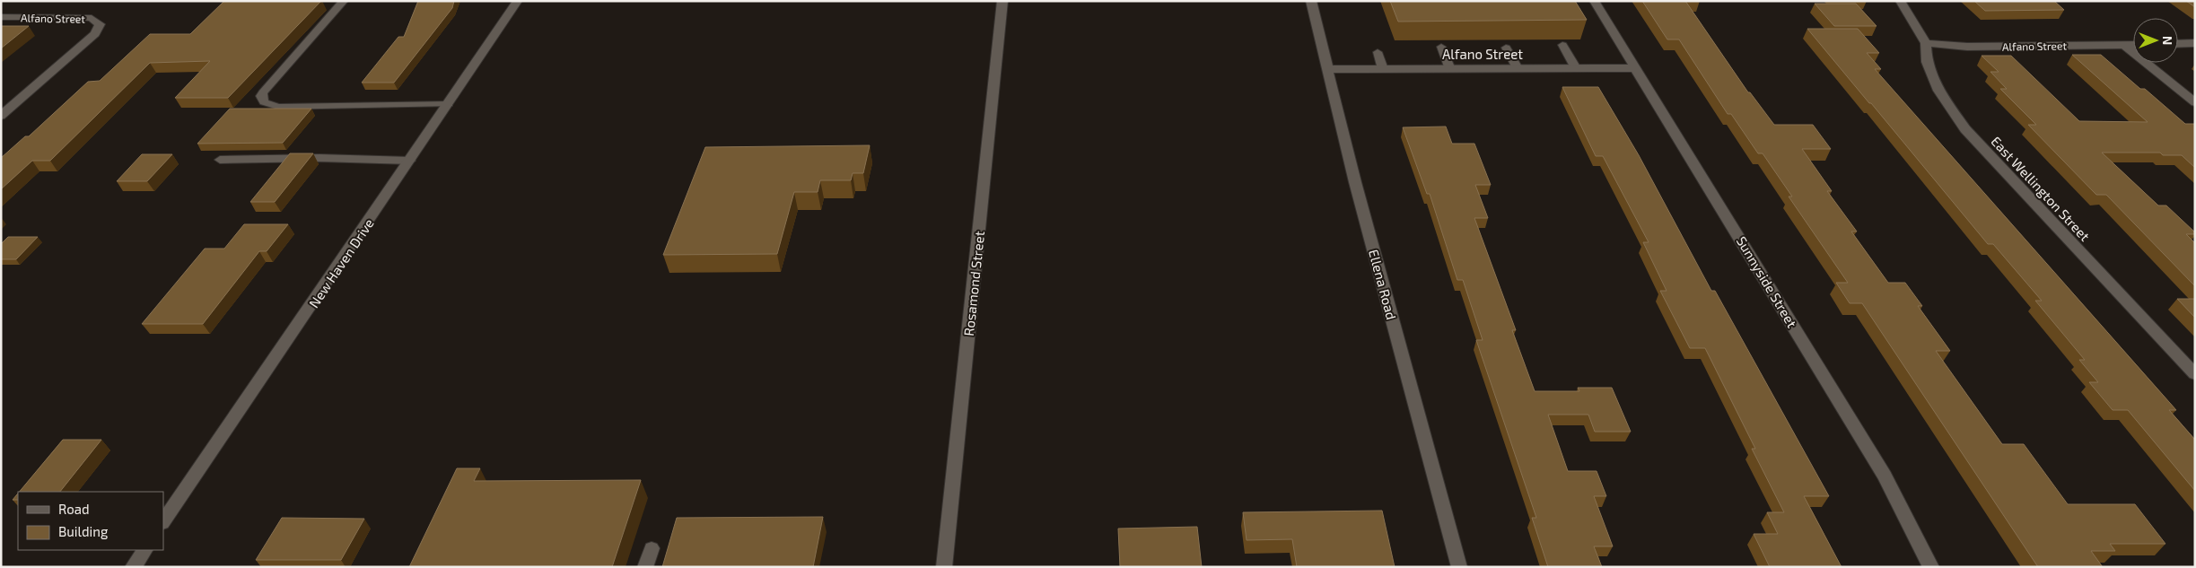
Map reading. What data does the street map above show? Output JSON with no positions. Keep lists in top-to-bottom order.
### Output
{
  "streets": {
    "street": [
      "Alfano Street",
      "East Wellington Street",
      "New Haven Drive",
      "Sunnyside Street",
      "Rosamond Street",
      "Ellena Road"
    ]
  },
  "crossings": [
    ["Alfano Street", "East Wellington Street"],
    ["Alfano Street", "Sunnyside Street"],
    ["Alfano Street", "Ellena Road"]
  ],
  "legend": ["Road", "Building"],
  "north": "right"
}
